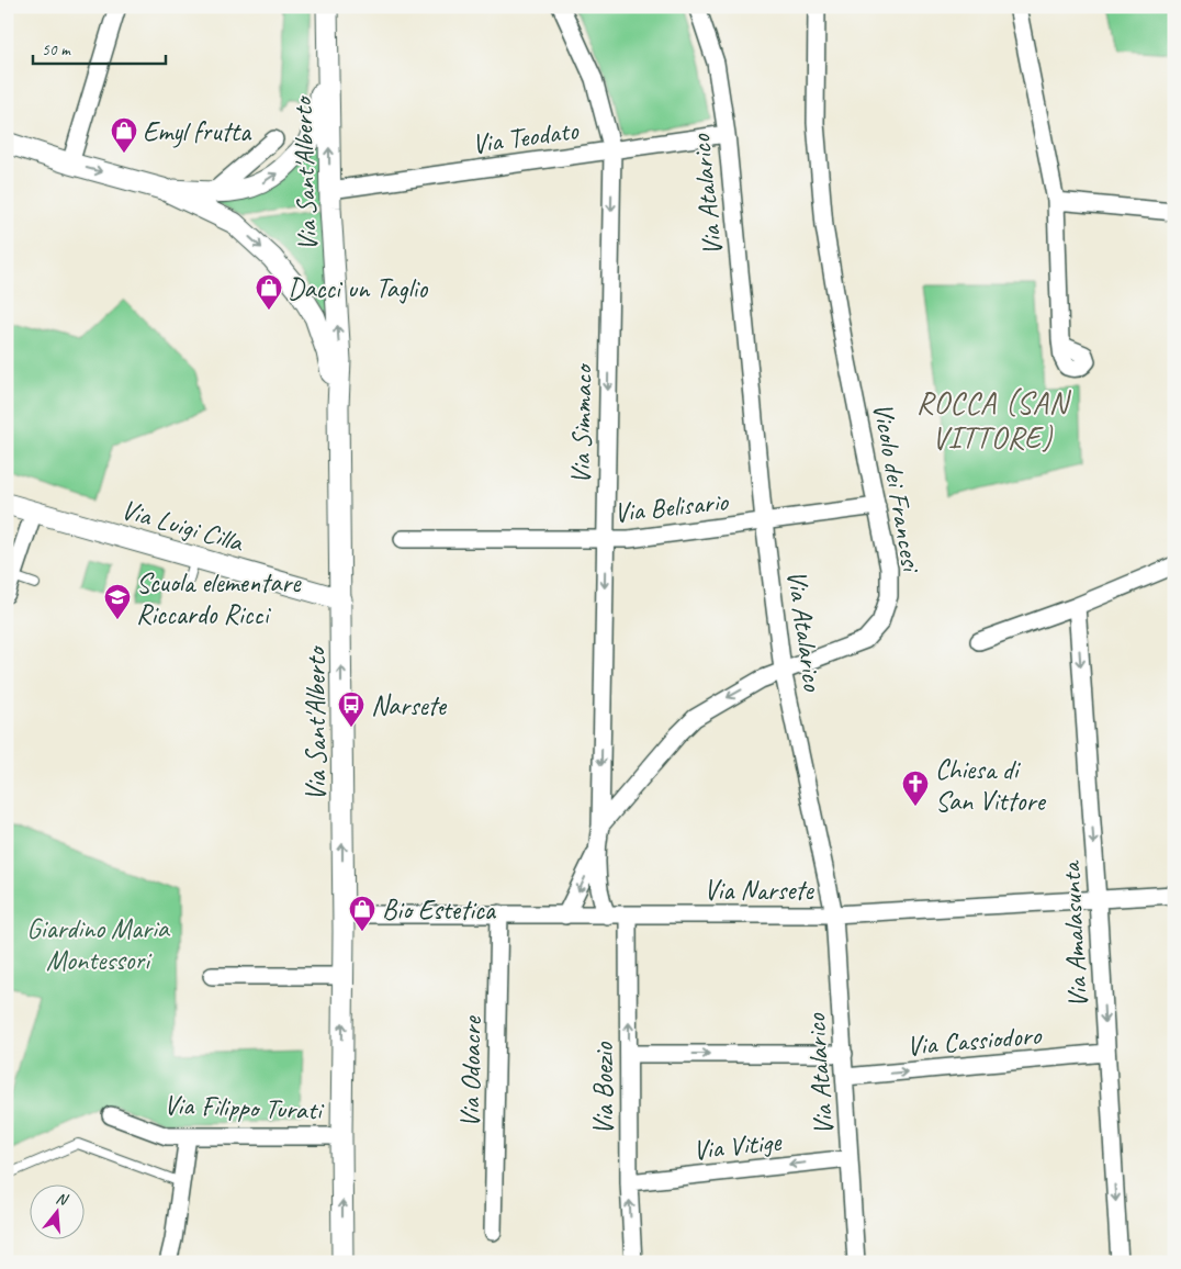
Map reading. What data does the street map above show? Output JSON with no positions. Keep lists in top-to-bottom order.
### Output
{
  "streets": {
    "street": [
      "Via Teodato",
      "Via Sant'Alberto",
      "Via Atalarico",
      "Via Simmaco",
      "Vicolo dei Francesi",
      "Via Belisario",
      "Via Luigi Cilla",
      "Via Narsete",
      "Via Amalasunta",
      "Via Cassiodoro",
      "Via Odoacre",
      "Via Boezio",
      "Via Filippo Turati",
      "Via Vitige"
    ]
  },
  "crossings": [
    ["Via Teodato", "Via Sant'Alberto"],
    ["Via Teodato", "Via Atalarico"],
    ["Via Teodato", "Via Simmaco"],
    ["Via Sant'Alberto", "Via Luigi Cilla"],
    ["Via Sant'Alberto", "Via Narsete"],
    ["Via Sant'Alberto", "Via Filippo Turati"],
    ["Via Atalarico", "Vicolo dei Francesi"],
    ["Via Atalarico", "Via Belisario"],
    ["Via Atalarico", "Via Narsete"],
    ["Via Atalarico", "Via Cassiodoro"],
    ["Via Atalarico", "Via Vitige"],
    ["Via Simmaco", "Vicolo dei Francesi"],
    ["Via Simmaco", "Via Belisario"],
    ["Via Simmaco", "Via Narsete"],
    ["Vicolo dei Francesi", "Via Belisario"],
    ["Via Narsete", "Via Amalasunta"],
    ["Via Narsete", "Via Odoacre"],
    ["Via Narsete", "Via Boezio"],
    ["Via Amalasunta", "Via Cassiodoro"],
    ["Via Boezio", "Via Vitige"]
  ],
  "one_way": [
    "Via Simmaco",
    "Via Amalasunta",
    "Via Cassiodoro",
    "Via Boezio"
  ],
  "districts": ["ROCCA (SAN VITTORE)"],
  "parks": ["Giardino Maria Montessori"],
  "places": {
    "shop": ["Emyl frutta", "Dacci un Taglio", "Bio Estetica"],
    "school or university": ["Scuola elementare Riccardo Ricci"],
    "bus stop": ["Narsete"],
    "church": ["Chiesa di San Vittore"]
  },
  "scale_bar": "50 m",
  "north": "top"
}
